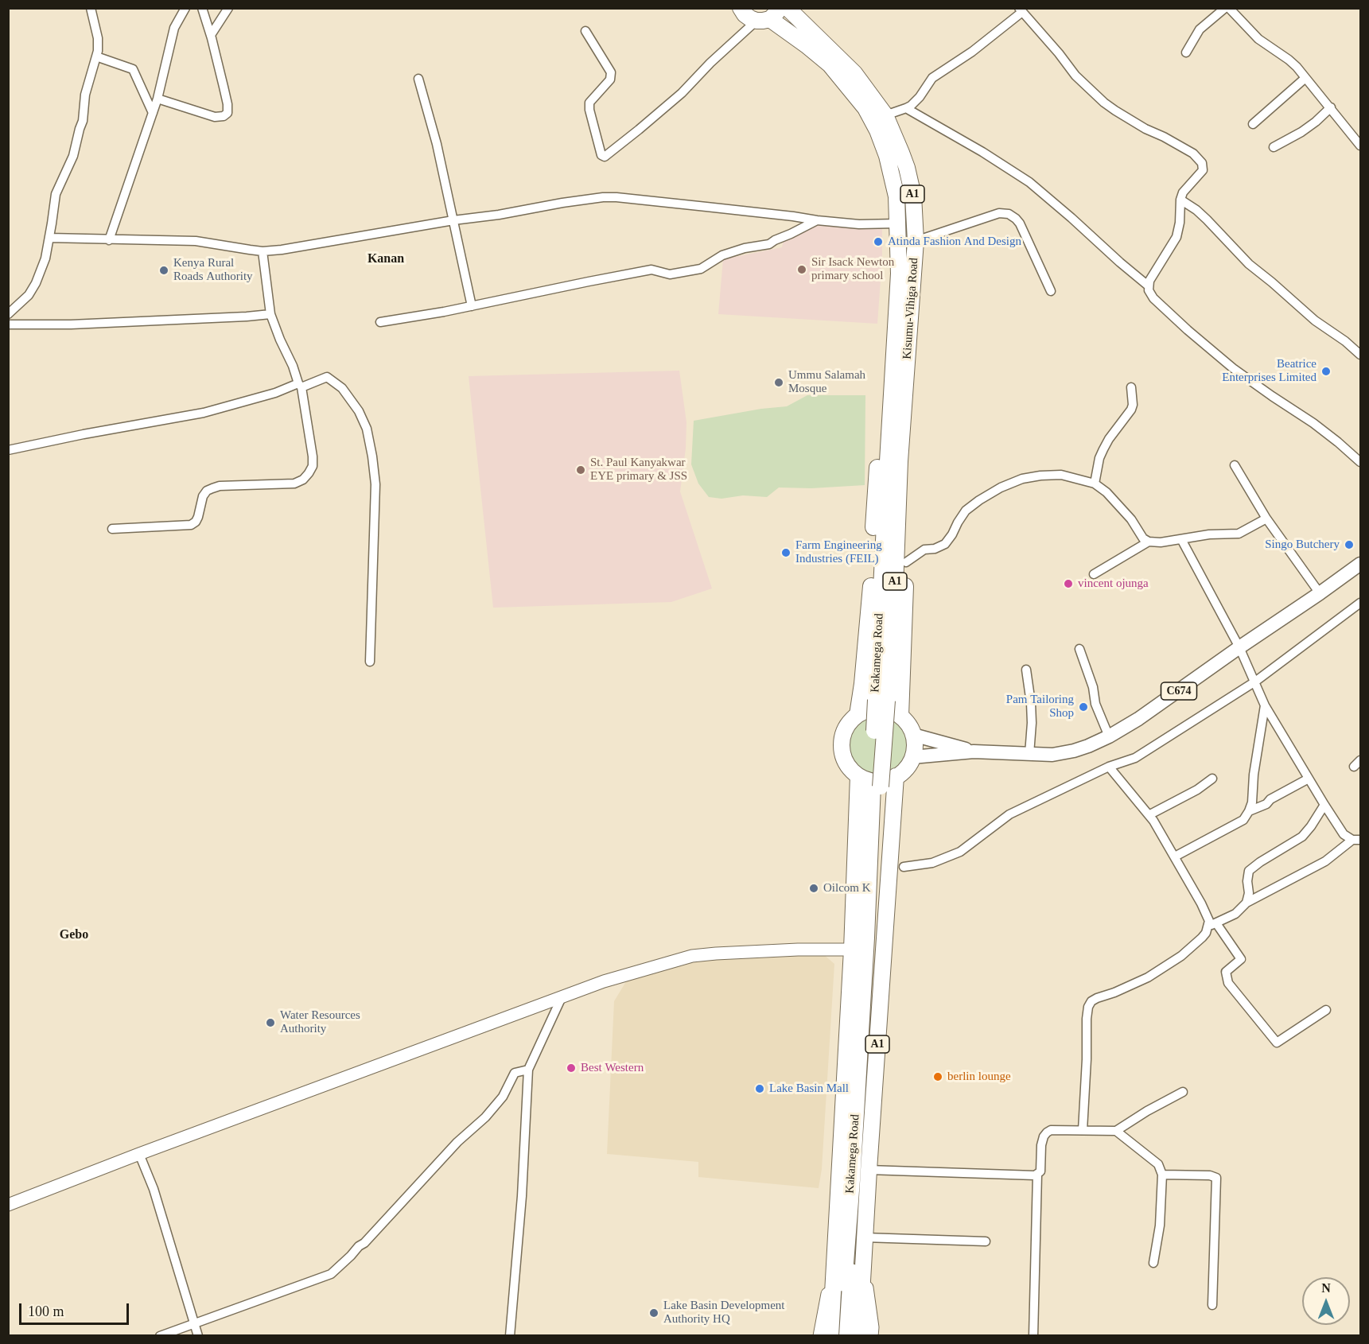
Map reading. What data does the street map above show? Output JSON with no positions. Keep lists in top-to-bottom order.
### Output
{
  "streets": {
    "highway": ["A1", "Kisumu-Vihiga Road", "Kakamega Road"],
    "main road": ["C674"]
  },
  "crossings": [
    ["A1", "Kisumu-Vihiga Road"],
    ["A1", "Kakamega Road"],
    ["A1", "C674"],
    ["Kisumu-Vihiga Road", "Kakamega Road"]
  ],
  "districts": ["Kanan", "Gebo"],
  "places": [
    "Atinda Fashion And Design",
    "Sir Isack Newton primary school",
    "Kenya Rural Roads Authority",
    "Beatrice Enterprises Limited",
    "Ummu Salamah Mosque",
    "St. Paul Kanyakwar EYE primary & JSS",
    "Singo Butchery",
    "Farm Engineering Industries (FEIL)",
    "vincent ojunga",
    "Pam Tailoring Shop",
    "Oilcom K",
    "Water Resources Authority",
    "Best Western",
    "berlin lounge",
    "Lake Basin Mall",
    "Lake Basin Development Authority HQ"
  ],
  "scale_bar": "100 m",
  "north": "top"
}
